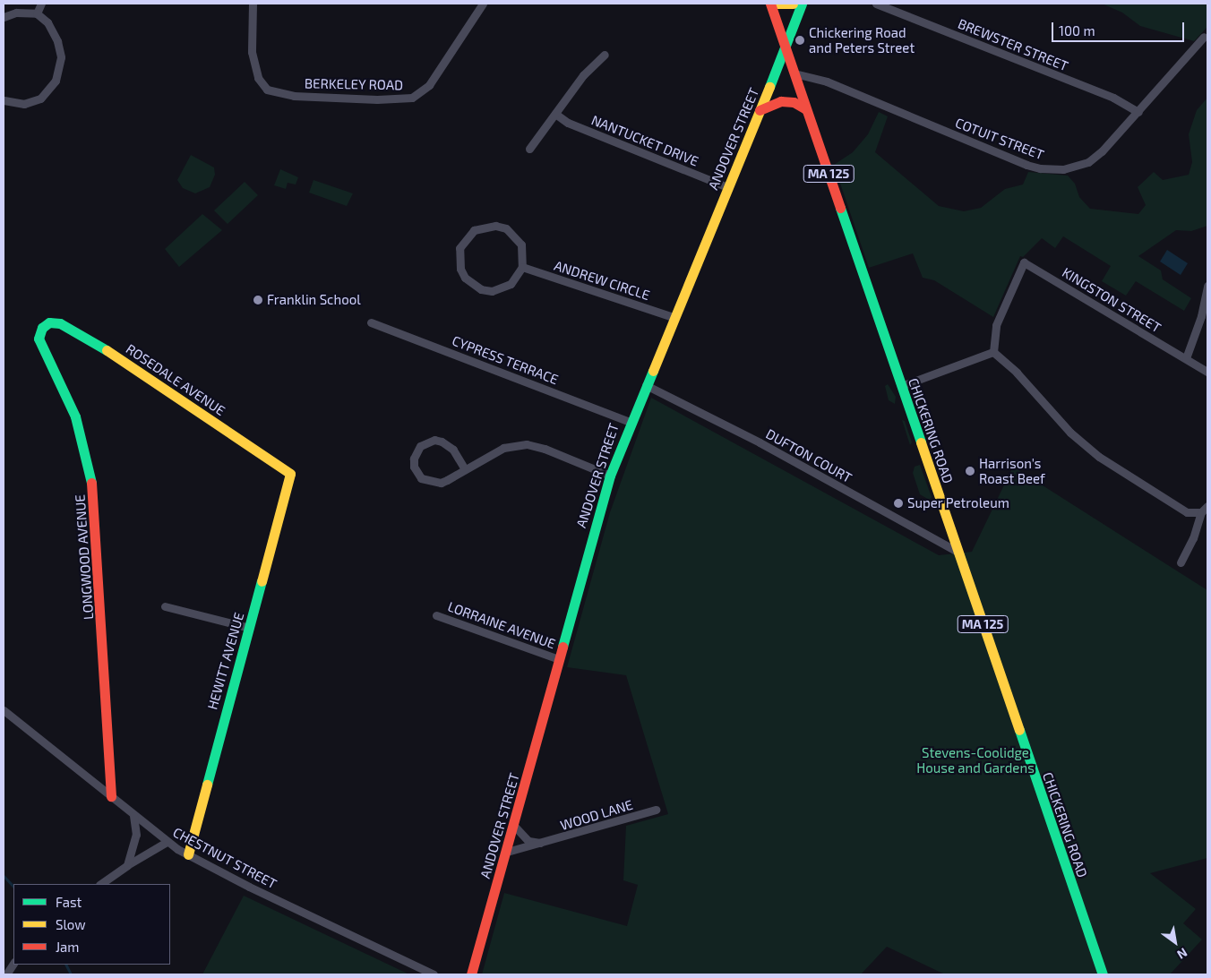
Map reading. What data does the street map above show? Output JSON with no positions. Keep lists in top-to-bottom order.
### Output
{
  "streets": {
    "main road": [
      "ANDOVER STREET",
      "MA 125",
      "ROSEDALE AVENUE",
      "CHICKERING ROAD",
      "LONGWOOD AVENUE",
      "HEWITT AVENUE"
    ],
    "street": [
      "BREWSTER STREET",
      "BERKELEY ROAD",
      "COTUIT STREET",
      "NANTUCKET DRIVE",
      "ANDREW CIRCLE",
      "KINGSTON STREET",
      "CYPRESS TERRACE",
      "DUFTON COURT",
      "LORRAINE AVENUE",
      "WOOD LANE",
      "CHESTNUT STREET"
    ]
  },
  "crossings": [
    ["BREWSTER STREET", "COTUIT STREET"],
    ["ANDOVER STREET", "NANTUCKET DRIVE"],
    ["ANDOVER STREET", "MA 125"],
    ["ANDOVER STREET", "ANDREW CIRCLE"],
    ["ANDOVER STREET", "CYPRESS TERRACE"],
    ["ANDOVER STREET", "CHICKERING ROAD"],
    ["ANDOVER STREET", "DUFTON COURT"],
    ["ANDOVER STREET", "LORRAINE AVENUE"],
    ["ANDOVER STREET", "WOOD LANE"],
    ["COTUIT STREET", "CHICKERING ROAD"],
    ["MA 125", "CHICKERING ROAD"],
    ["ROSEDALE AVENUE", "LONGWOOD AVENUE"],
    ["ROSEDALE AVENUE", "HEWITT AVENUE"],
    ["CHICKERING ROAD", "DUFTON COURT"],
    ["LONGWOOD AVENUE", "CHESTNUT STREET"],
    ["HEWITT AVENUE", "CHESTNUT STREET"]
  ],
  "parks": ["Stevens-Coolidge House and Gardens"],
  "places": [
    "Chickering Road and Peters Street",
    "Franklin School",
    "Harrison's Roast Beef",
    "Super Petroleum"
  ],
  "legend": ["Fast", "Slow", "Jam"],
  "scale_bar": "100 m",
  "north": "bottom right"
}
